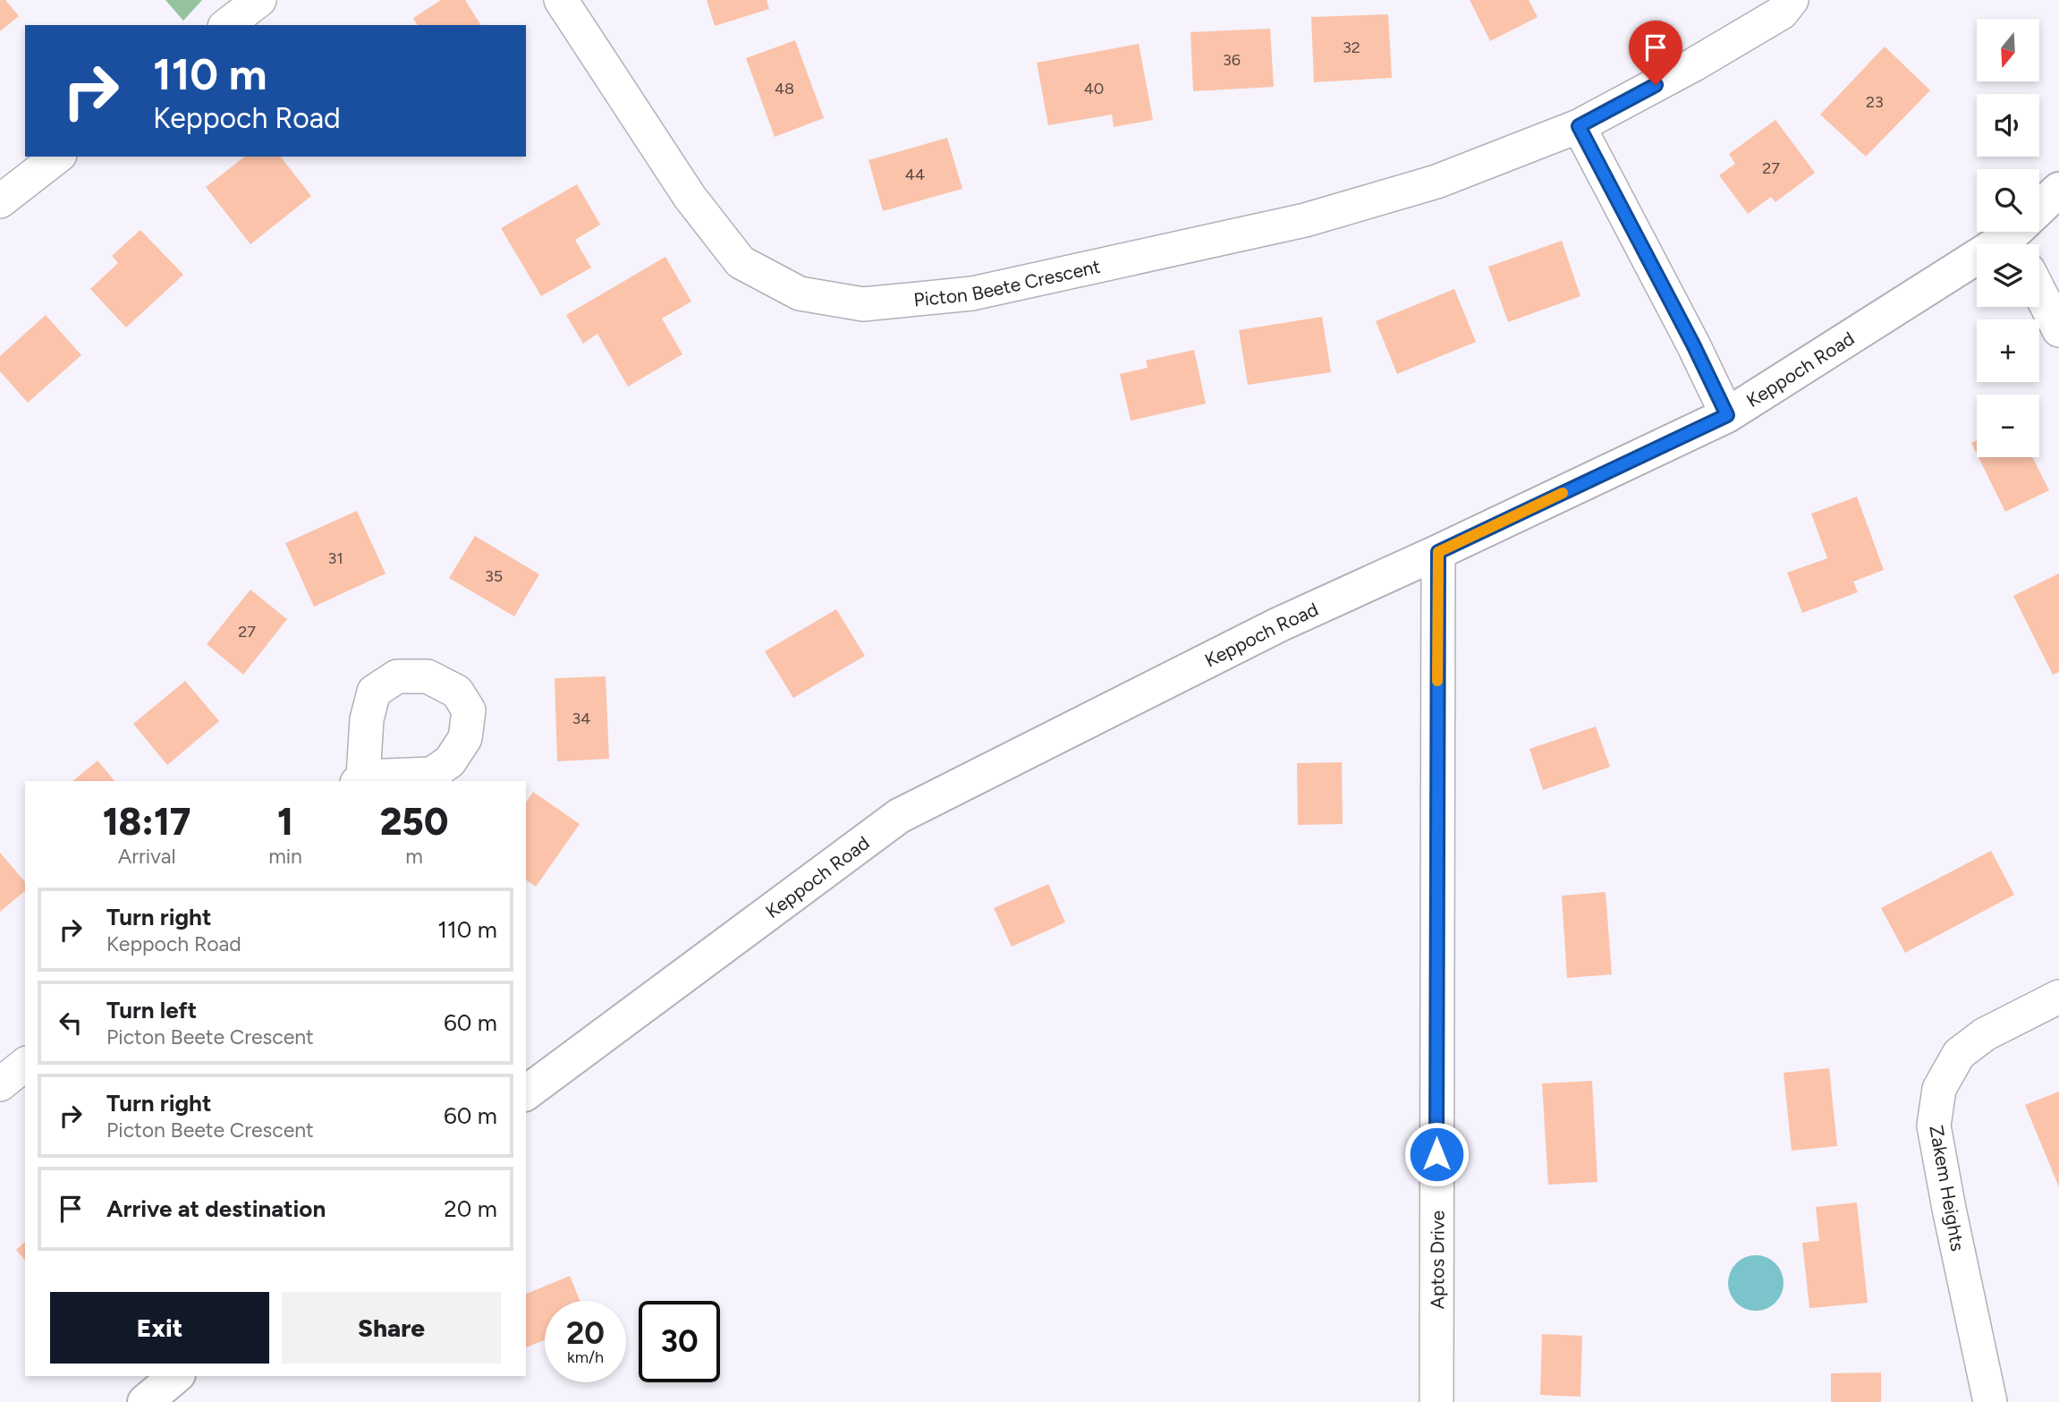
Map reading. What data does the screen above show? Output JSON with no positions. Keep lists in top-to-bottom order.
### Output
{
  "streets": {
    "street": [
      "Picton Beete Crescent",
      "Keppoch Road",
      "Zakem Heights",
      "Aptos Drive"
    ]
  },
  "crossings": [
    ["Keppoch Road", "Aptos Drive"]
  ],
  "house_numbers": [
    "32",
    "36",
    "48",
    "40",
    "23",
    "27",
    "44",
    "31",
    "35",
    "27",
    "34"
  ],
  "north": "bottom",
  "page": {
    "map_buttons": ["+", "−"],
    "turn": ["110 m", "Keppoch Road"],
    "eta": [
      "18:17",
      "Arrival",
      "1",
      "min",
      "250",
      "m"
    ],
    "list": [
      {
        "name": "Turn right",
        "note": "Keppoch Road",
        "value": "110 m"
      },
      {
        "name": "Turn left",
        "note": "Picton Beete Crescent",
        "value": "60 m"
      },
      {
        "name": "Turn right",
        "note": "Picton Beete Crescent",
        "value": "60 m"
      },
      {
        "name": "Arrive at destination",
        "value": "20 m"
      }
    ],
    "buttons": ["Exit", "Share"],
    "speed": "20 km/h",
    "limit": "30"
  }
}
